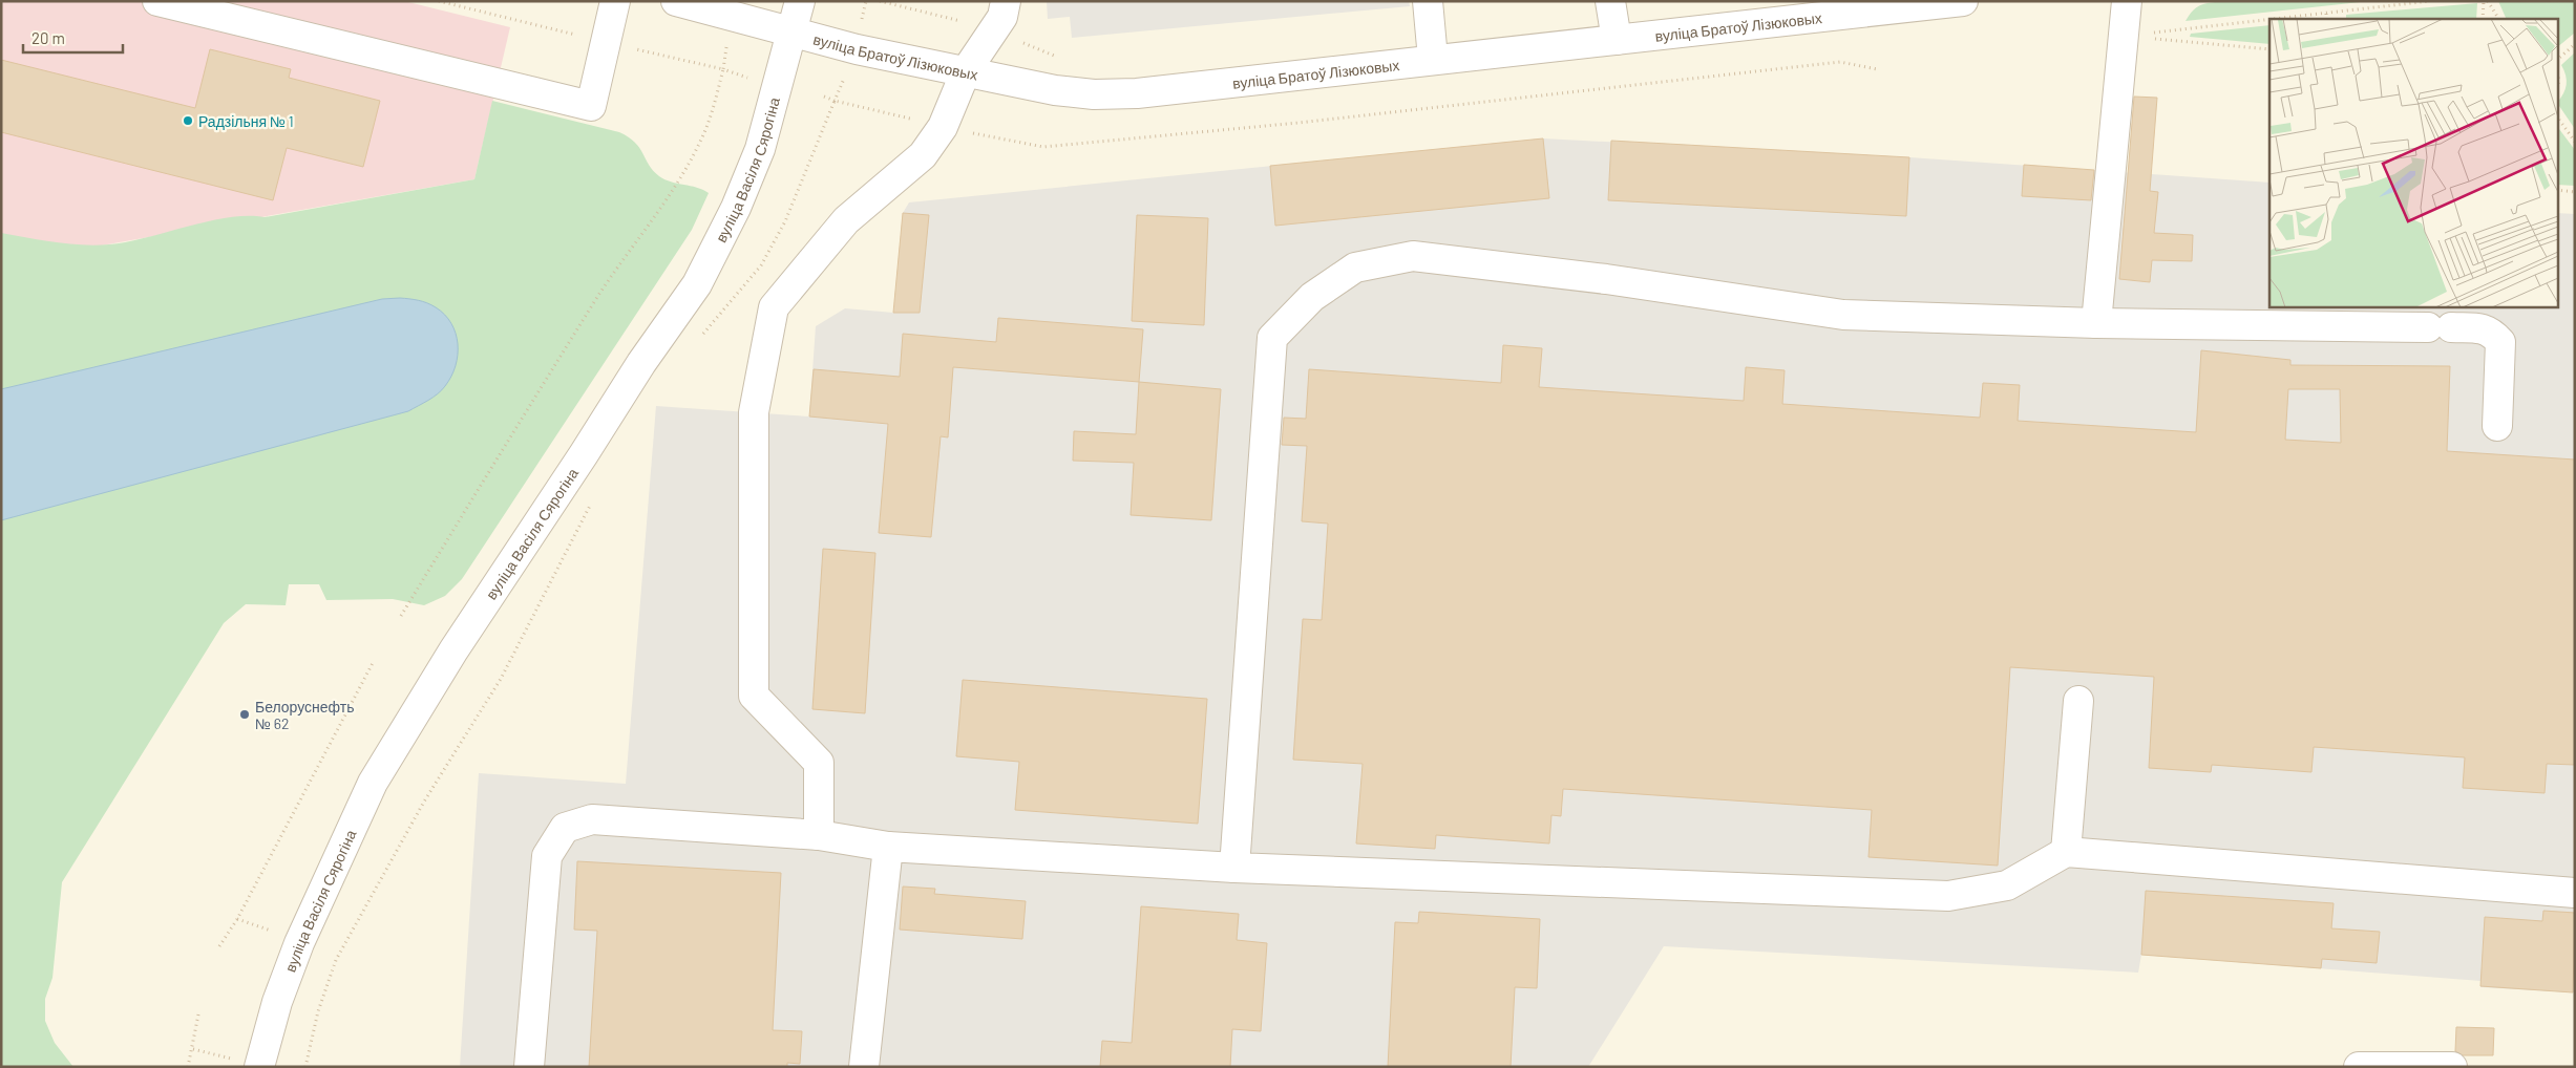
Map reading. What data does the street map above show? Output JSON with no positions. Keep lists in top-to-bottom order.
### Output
{
  "streets": {
    "street": ["вуліца Братоў Лізюковых", "вуліца Васіля Сярогіна"]
  },
  "crossings": [
    ["вуліца Братоў Лізюковых", "вуліца Васіля Сярогіна"]
  ],
  "places": ["Радзільня № 1", "Белоруснефть № 62"],
  "scale_bar": "20 m"
}
